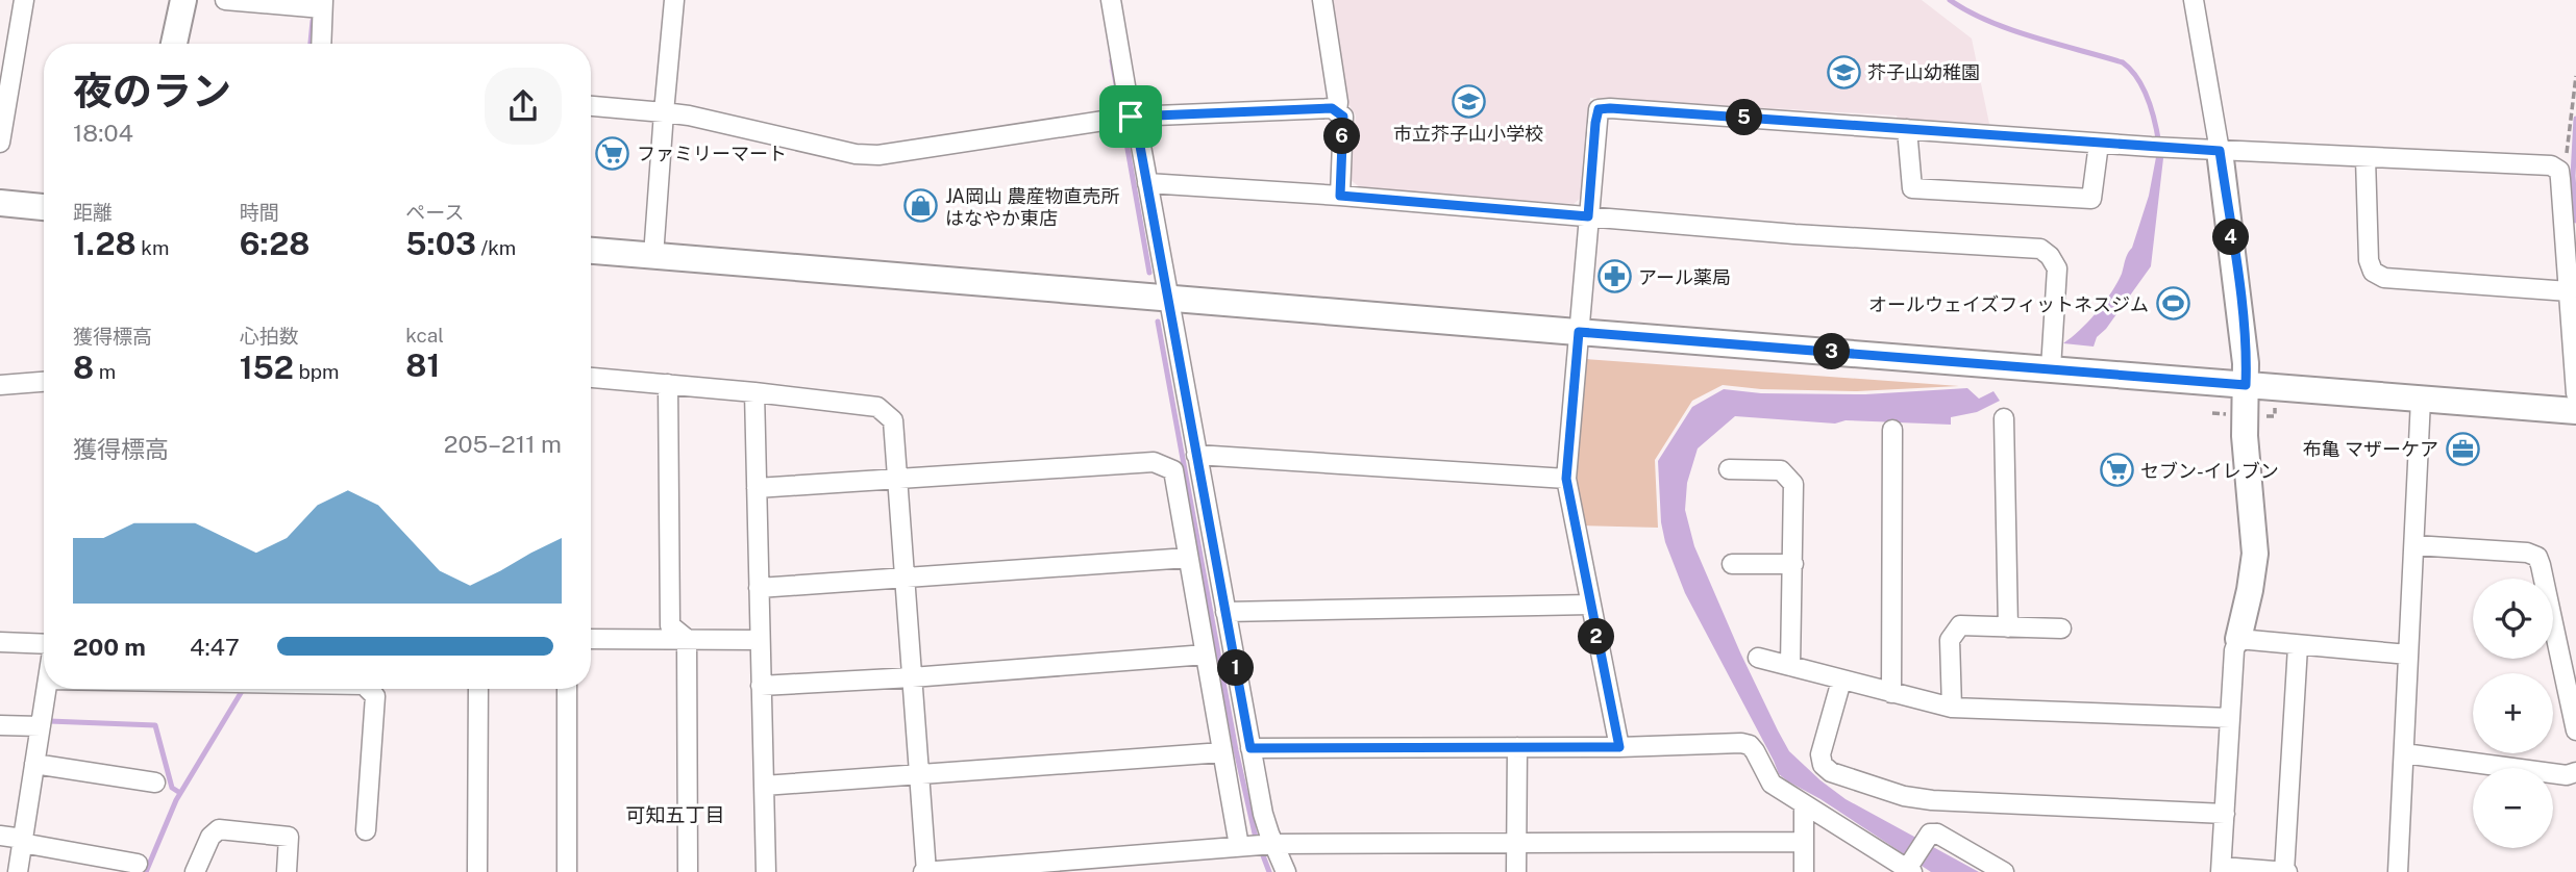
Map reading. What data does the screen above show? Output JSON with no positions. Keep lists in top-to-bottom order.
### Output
{
  "districts": ["可知五丁目"],
  "places": {
    "school or university": ["芥子山幼稚園", "市立芥子山小学校"],
    "supermarket": ["ファミリーマート", "セブン-イレブン"],
    "shop": ["JA岡山 農産物直売所 はなやか東店"],
    "pharmacy": ["アール薬局"],
    "sports": ["オールウェイズフィットネスジム"],
    "office": ["布亀 マザーケア"]
  },
  "page": {
    "heading": ["夜のラン", "18:04"],
    "pins": [
      "5",
      "6",
      "4",
      "3",
      "2",
      "1"
    ],
    "stats": [
      ["距離", "1.28 km"],
      ["時間", "6:28"],
      ["ペース", "5:03 /km"],
      ["獲得標高", "8 m"],
      ["心拍数", "152 bpm"],
      ["kcal", "81"]
    ],
    "chart": ["獲得標高", "205–211 m"],
    "map_buttons": ["+", "−"],
    "list": [
      {
        "name": "200 m",
        "note": "4:47"
      }
    ]
  }
}
